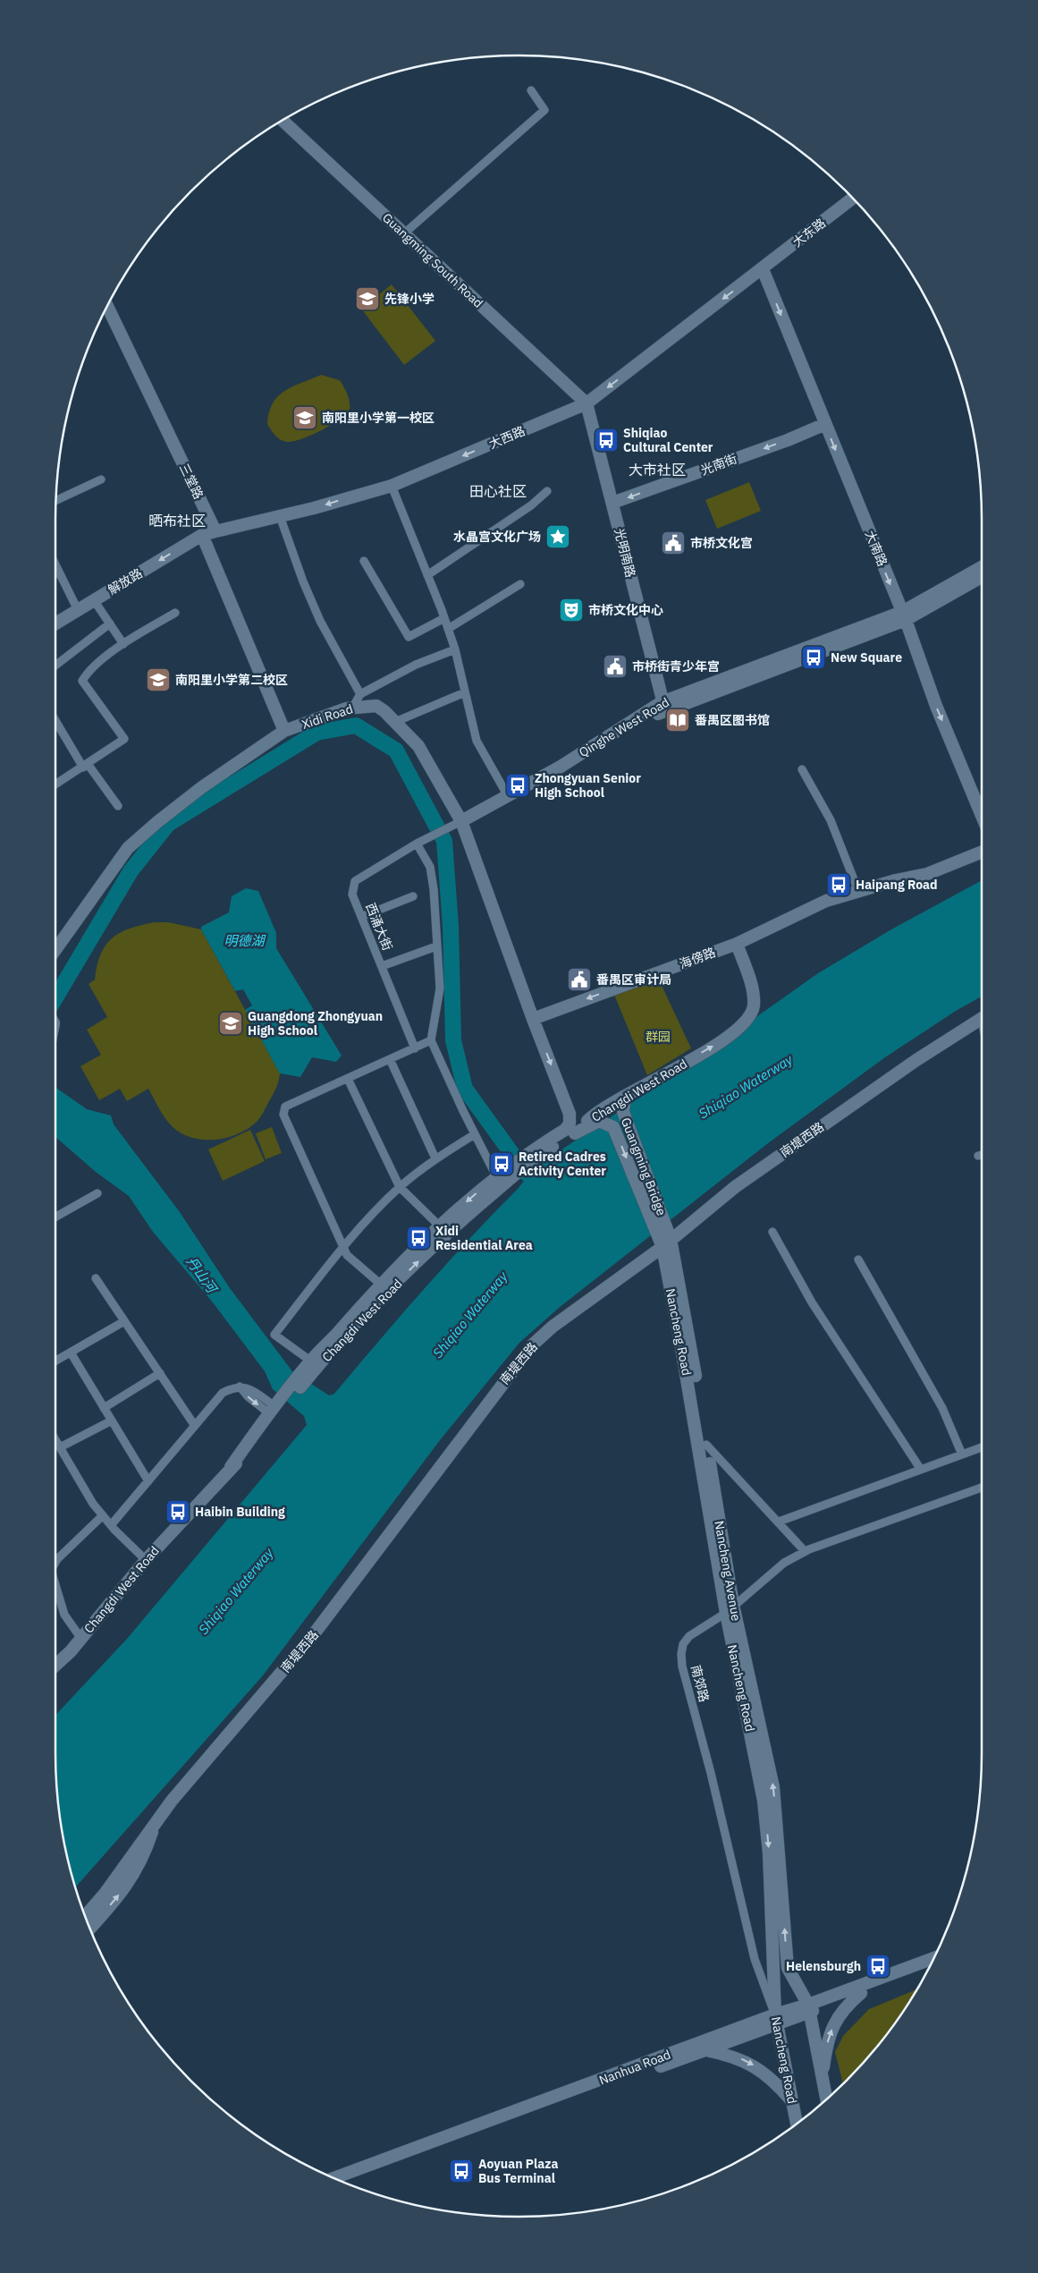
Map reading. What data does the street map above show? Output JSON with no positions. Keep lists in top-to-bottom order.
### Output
{
  "streets": {
    "street": [
      "大东路",
      "Guangming South Road",
      "大西路",
      "光南街",
      "三堂路",
      "大南路",
      "光明南路",
      "解放路",
      "Xidi Road",
      "Qinghe West Road",
      "西涌大街",
      "海傍路",
      "Changdi West Road",
      "南堤西路",
      "Guangming Bridge",
      "Nancheng Road",
      "Nancheng Avenue",
      "南郊路",
      "Nanhua Road"
    ]
  },
  "crossings": [
    ["大东路", "大西路"],
    ["大东路", "大南路"],
    ["Guangming South Road", "大西路"],
    ["Guangming South Road", "光明南路"],
    ["大西路", "三堂路"],
    ["大西路", "大南路"],
    ["大西路", "光明南路"],
    ["光南街", "大南路"],
    ["光南街", "光明南路"],
    ["大南路", "Qinghe West Road"],
    ["光明南路", "Qinghe West Road"],
    ["Xidi Road", "Qinghe West Road"],
    ["Xidi Road", "西涌大街"],
    ["Xidi Road", "海傍路"],
    ["Xidi Road", "Changdi West Road"],
    ["Xidi Road", "Guangming Bridge"],
    ["Qinghe West Road", "西涌大街"],
    ["海傍路", "Changdi West Road"],
    ["Changdi West Road", "Guangming Bridge"],
    ["南堤西路", "Guangming Bridge"],
    ["南堤西路", "Nancheng Road"],
    ["南堤西路", "Nancheng Avenue"],
    ["Guangming Bridge", "Nancheng Road"],
    ["Guangming Bridge", "Nancheng Avenue"],
    ["Nancheng Road", "Nancheng Avenue"],
    ["Nancheng Road", "南郊路"],
    ["Nancheng Road", "Nanhua Road"],
    ["Nancheng Avenue", "南郊路"],
    ["Nancheng Avenue", "Nanhua Road"],
    ["南郊路", "Nanhua Road"]
  ],
  "one_way": [
    "大西路",
    "光南街",
    "大南路",
    "海傍路",
    "Nancheng Road",
    "Nancheng Avenue"
  ],
  "districts": ["大市社区", "田心社区", "晒布社区"],
  "water": ["明德湖", "Shiqiao Waterway", "丹山河"],
  "parks": ["群园"],
  "places": {
    "school or university": [
      "先锋小学",
      "南阳里小学第一校区",
      "南阳里小学第二校区",
      "Guangdong Zhongyuan High School"
    ],
    "bus stop": [
      "Shiqiao Cultural Center",
      "New Square",
      "Zhongyuan Senior High School",
      "Haipang Road",
      "Retired Cadres Activity Center",
      "Xidi Residential Area",
      "Haibin Building",
      "Helensburgh",
      "Aoyuan Plaza Bus Terminal"
    ],
    "place": ["水晶宫文化广场"],
    "public building": ["市桥文化宫", "市桥街青少年宫", "番禺区审计局"],
    "theatre": ["市桥文化中心"],
    "library": ["番禺区图书馆"]
  }
}
